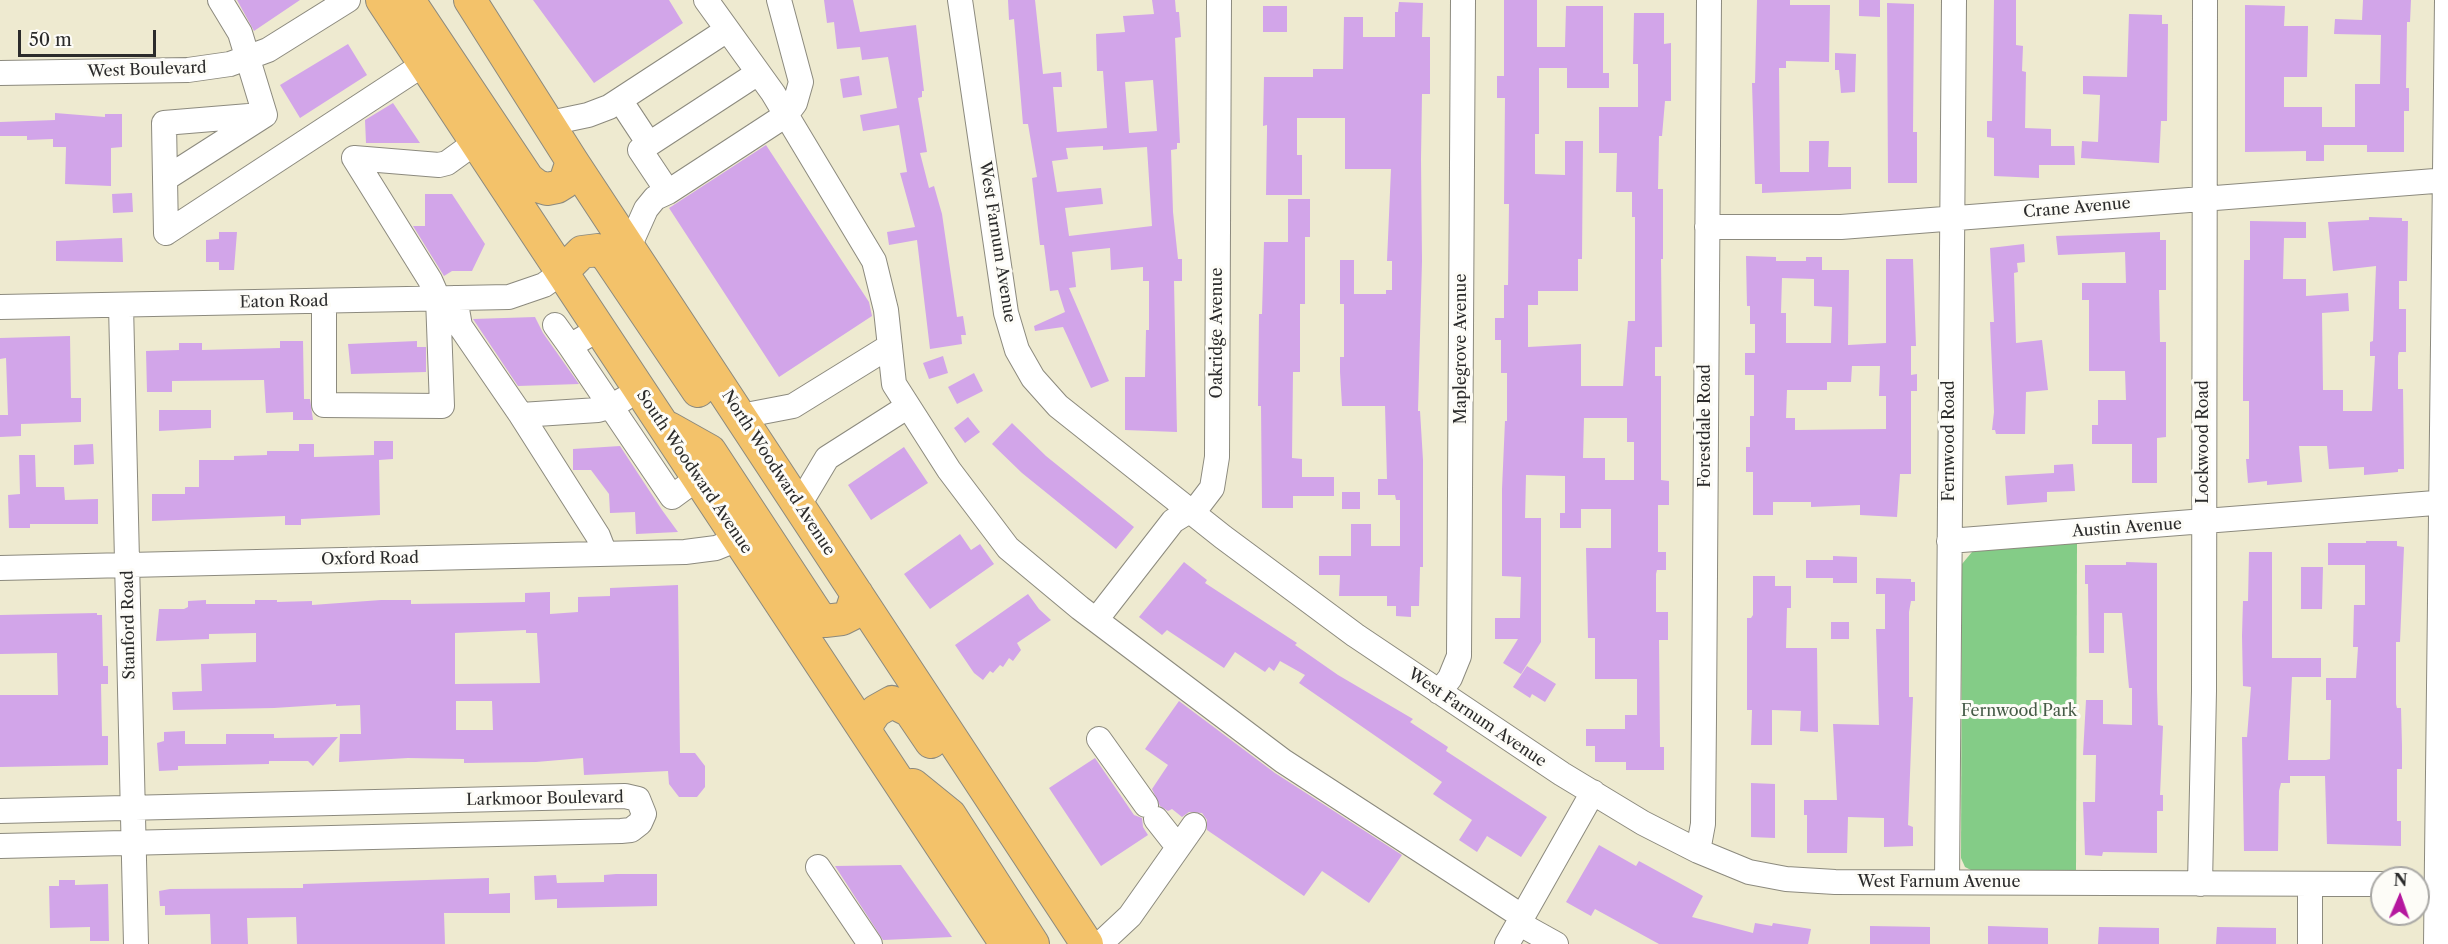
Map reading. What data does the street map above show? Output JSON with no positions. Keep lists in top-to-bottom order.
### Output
{
  "streets": {
    "main road": ["South Woodward Avenue", "North Woodward Avenue"],
    "street": [
      "West Boulevard",
      "Crane Avenue",
      "West Farnum Avenue",
      "Eaton Road",
      "Oakridge Avenue",
      "Maplegrove Avenue",
      "Forestdale Road",
      "Fernwood Road",
      "Lockwood Road",
      "Austin Avenue",
      "Oxford Road",
      "Stanford Road",
      "Larkmoor Boulevard"
    ]
  },
  "crossings": [
    ["Crane Avenue", "Forestdale Road"],
    ["Crane Avenue", "Fernwood Road"],
    ["Crane Avenue", "Lockwood Road"],
    ["West Farnum Avenue", "Oakridge Avenue"],
    ["West Farnum Avenue", "Maplegrove Avenue"],
    ["West Farnum Avenue", "Forestdale Road"],
    ["West Farnum Avenue", "Fernwood Road"],
    ["West Farnum Avenue", "Lockwood Road"],
    ["Eaton Road", "South Woodward Avenue"],
    ["Eaton Road", "Stanford Road"],
    ["Fernwood Road", "Austin Avenue"],
    ["Lockwood Road", "Austin Avenue"],
    ["South Woodward Avenue", "Oxford Road"],
    ["Oxford Road", "Stanford Road"],
    ["Stanford Road", "Larkmoor Boulevard"]
  ],
  "parks": ["Fernwood Park"],
  "scale_bar": "50 m",
  "north": "top"
}
